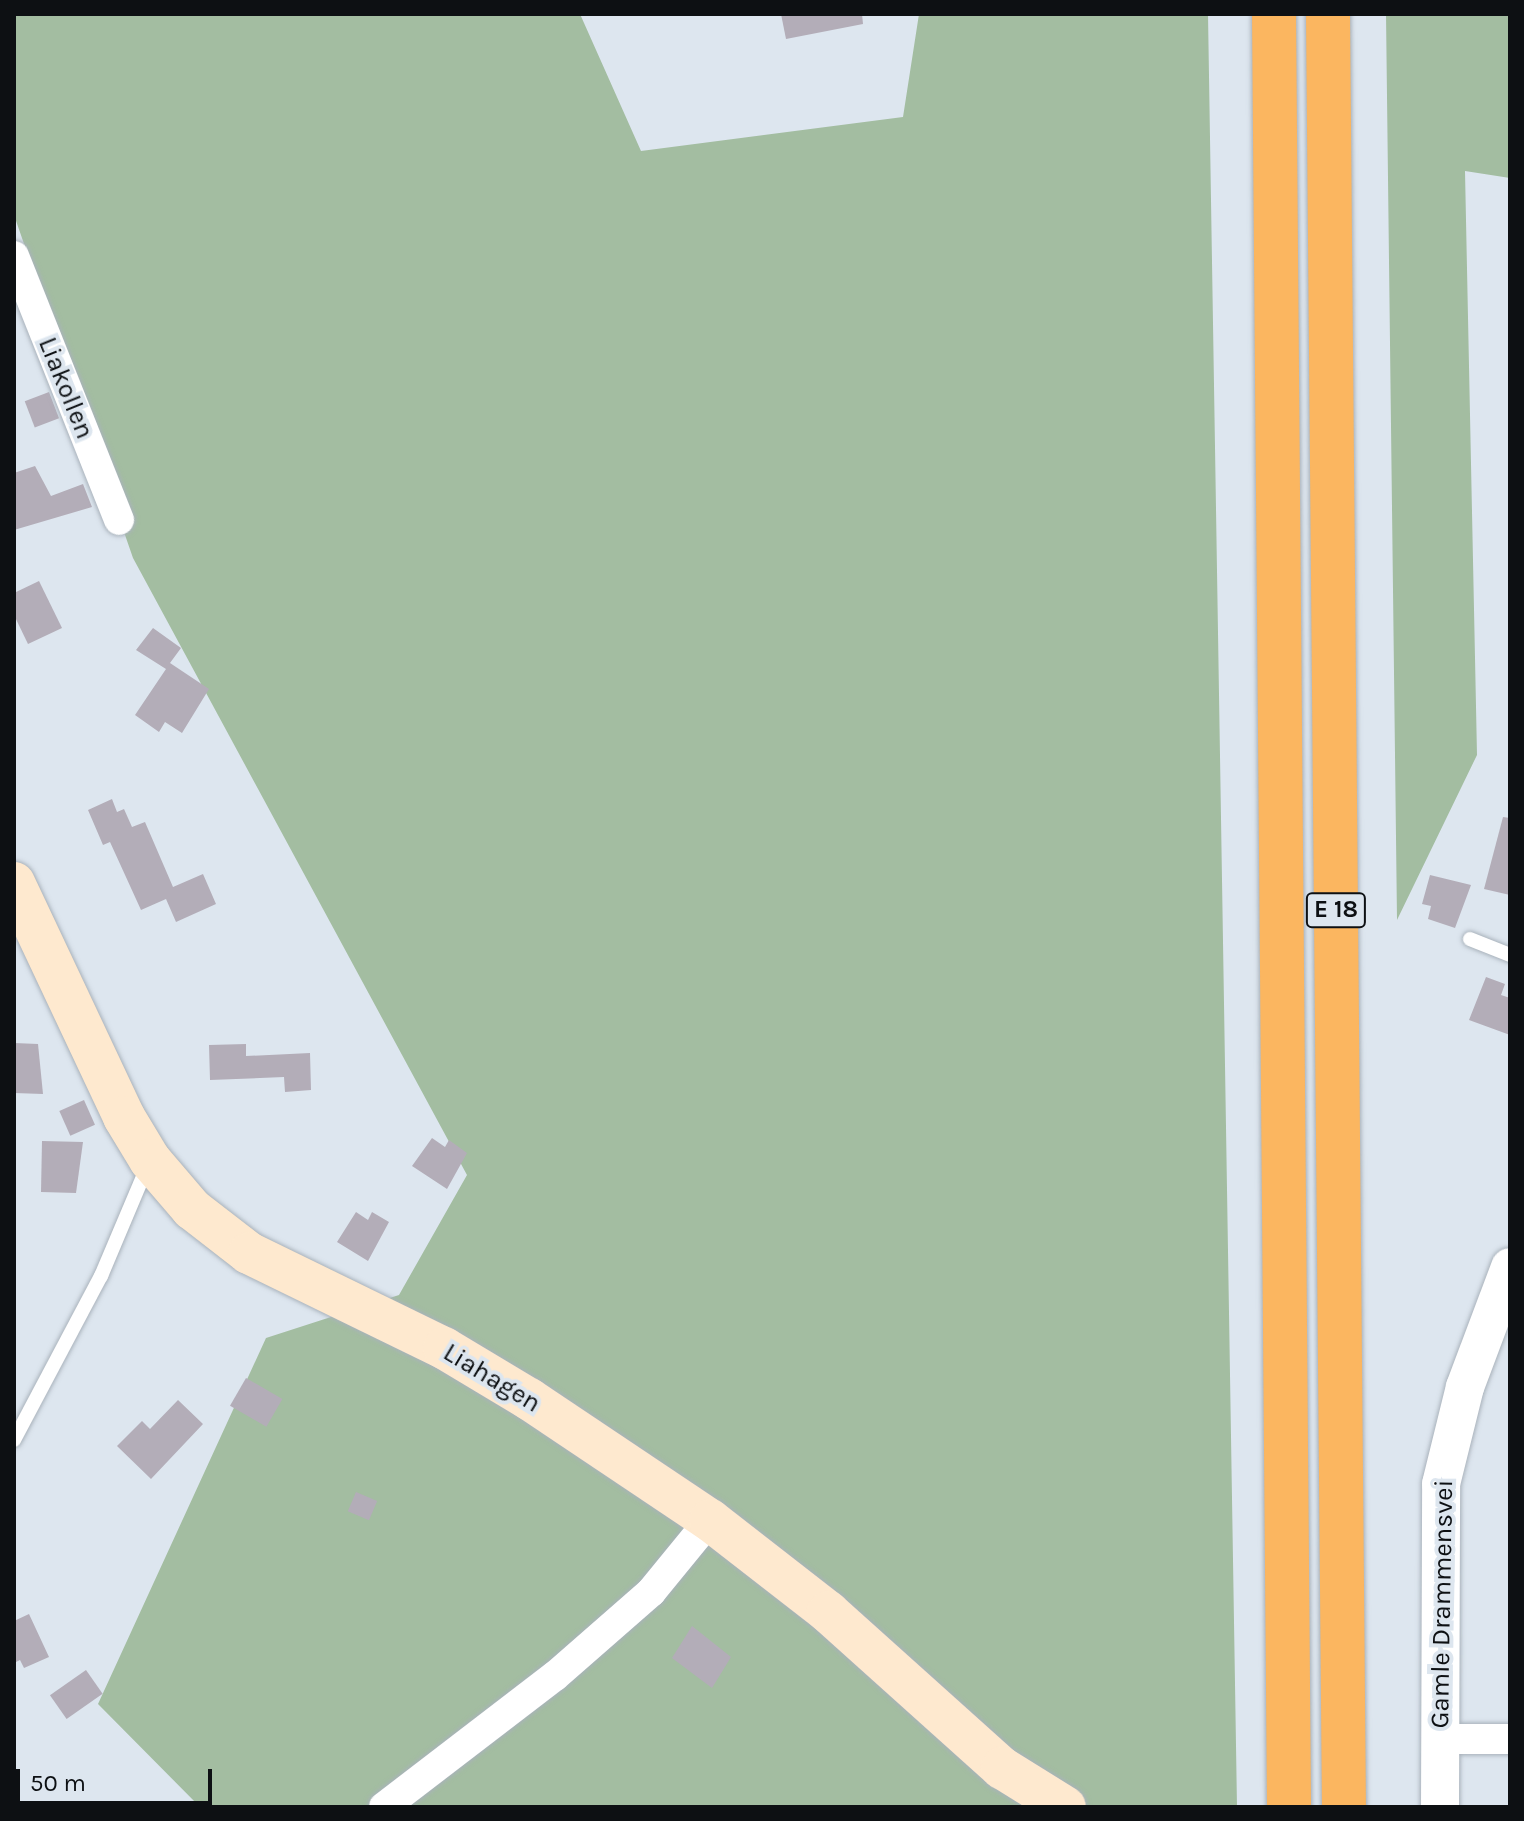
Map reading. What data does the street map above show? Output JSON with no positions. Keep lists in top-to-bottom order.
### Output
{
  "streets": {
    "highway": ["E 18"],
    "main road": ["Liahagen"],
    "street": ["Liakollen", "Gamle Drammensvei"]
  },
  "scale_bar": "50 m"
}
